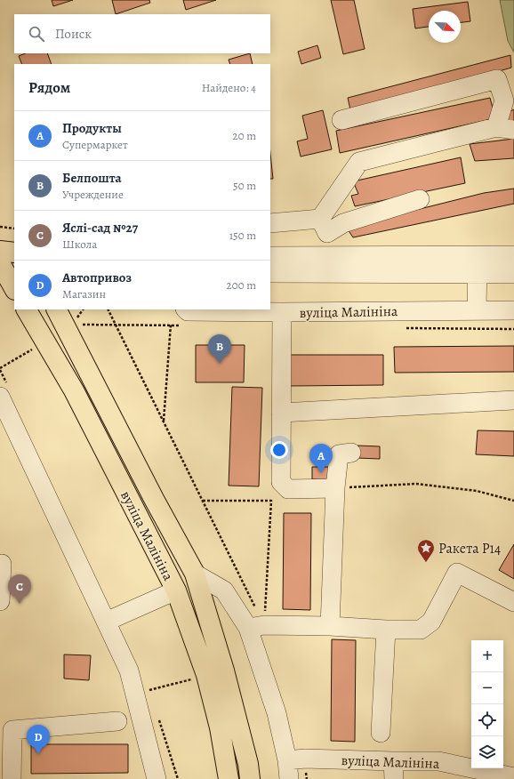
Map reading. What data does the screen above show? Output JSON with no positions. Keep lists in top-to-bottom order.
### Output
{
  "streets": {
    "main road": ["вуліца Малініна"]
  },
  "places": {
    "place": ["Ракета Р14"]
  },
  "north": "bottom right",
  "page": {
    "search": "Поиск",
    "heading": ["Рядом", "Найдено: 4"],
    "list": [
      {
        "mark": "A",
        "name": "Продукты",
        "note": "Супермаркет",
        "value": "20 m"
      },
      {
        "mark": "B",
        "name": "Белпошта",
        "note": "Учреждение",
        "value": "50 m"
      },
      {
        "mark": "C",
        "name": "Яслі-сад №27",
        "note": "Школа",
        "value": "150 m"
      },
      {
        "mark": "D",
        "name": "Автопривоз",
        "note": "Магазин",
        "value": "200 m"
      }
    ],
    "pins": [
      "B",
      "A",
      "C",
      "D"
    ],
    "map_buttons": ["+", "−"]
  }
}
